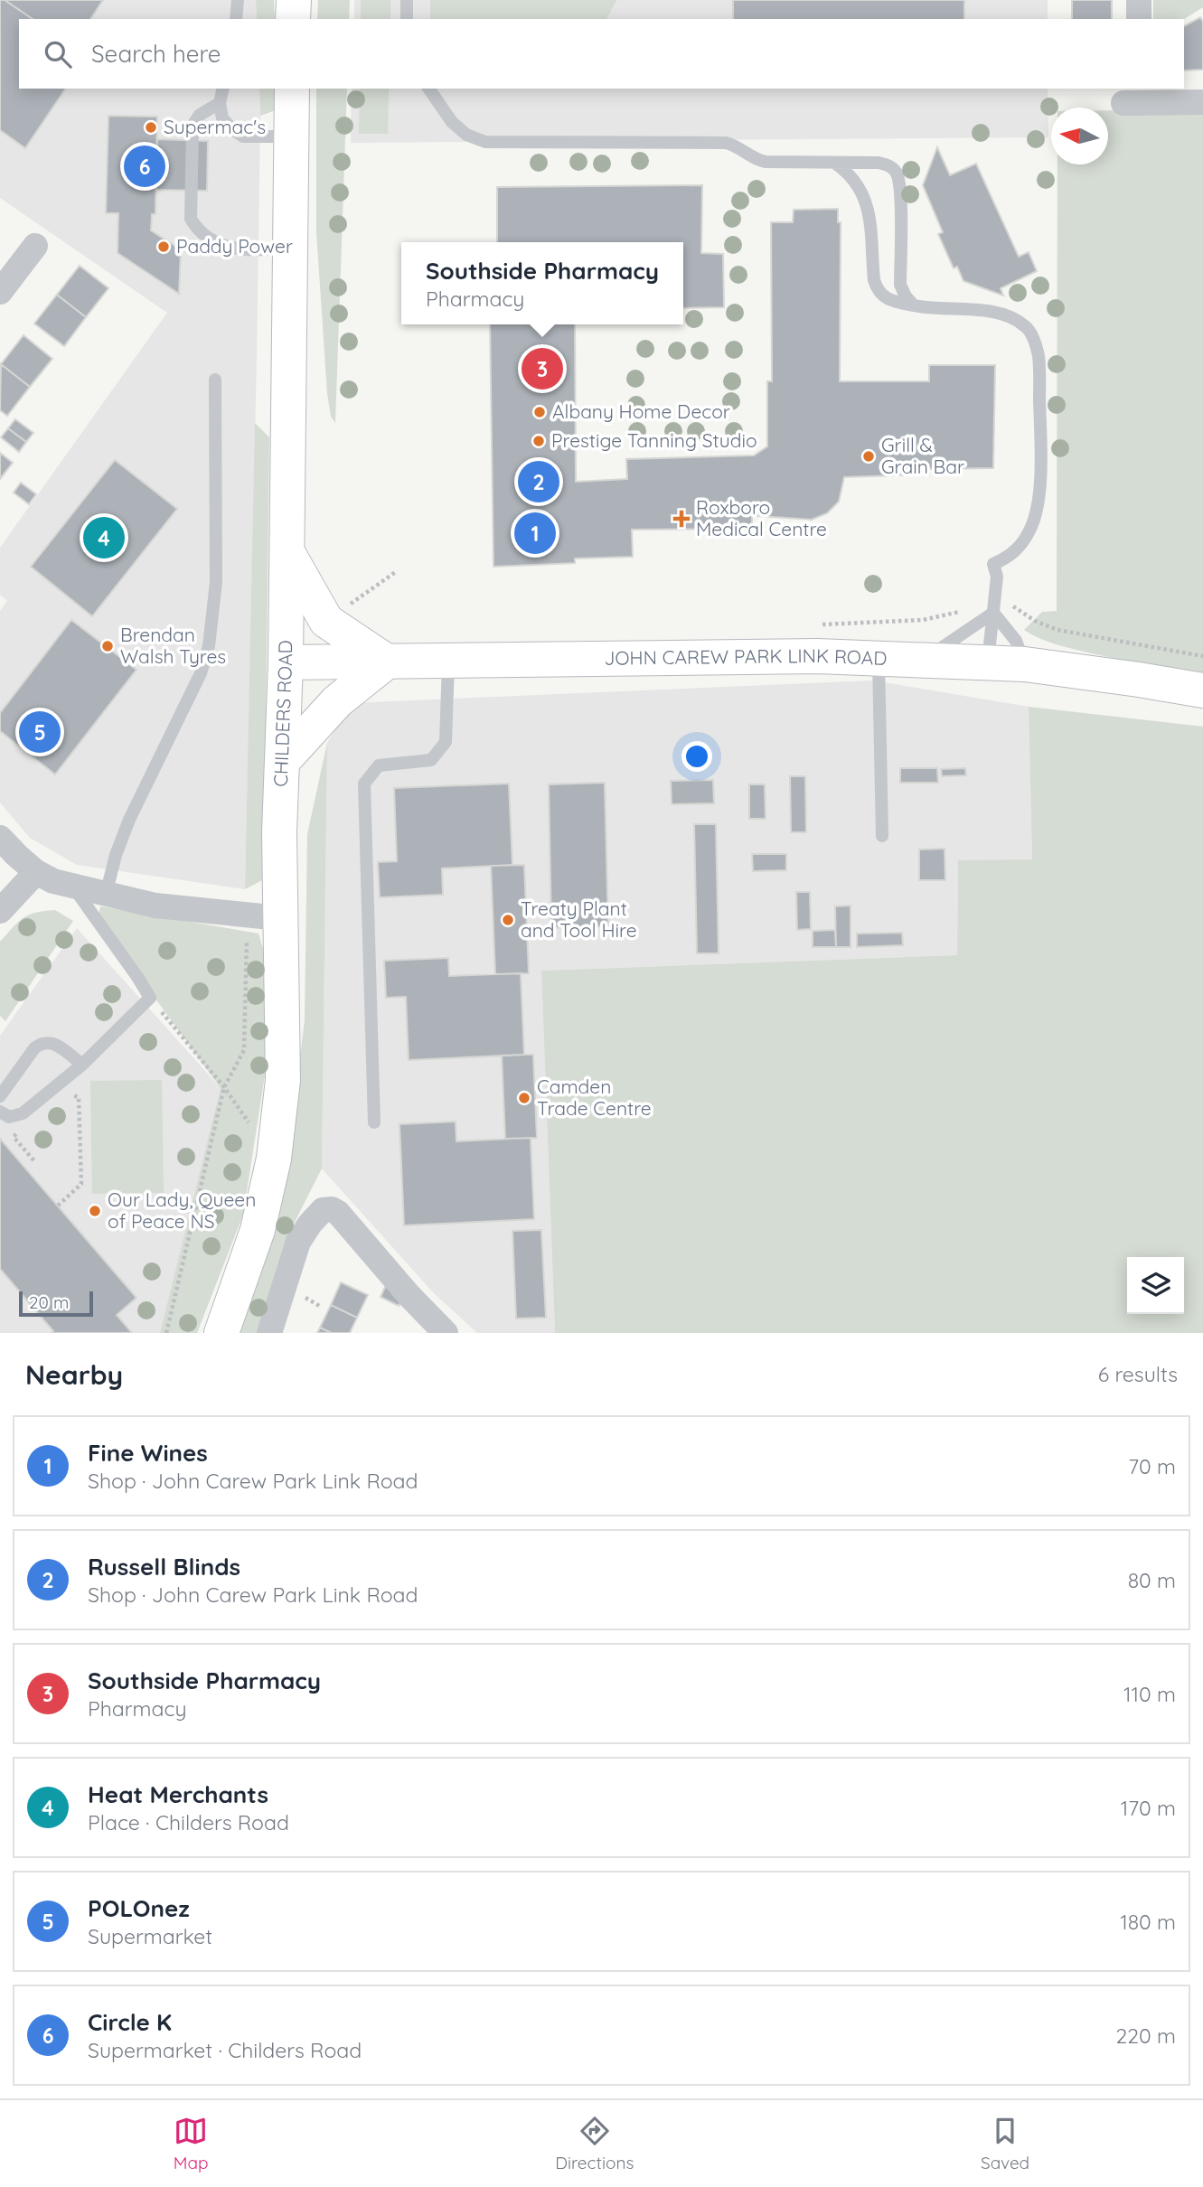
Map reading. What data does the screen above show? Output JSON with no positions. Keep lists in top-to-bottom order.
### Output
{
  "streets": {
    "main road": ["JOHN CAREW PARK LINK ROAD", "CHILDERS ROAD"]
  },
  "crossings": [
    ["JOHN CAREW PARK LINK ROAD", "CHILDERS ROAD"]
  ],
  "places": {
    "other": [
      "Supermac's",
      "Paddy Power",
      "Albany Home Decor",
      "Prestige Tanning Studio",
      "Grill & Grain Bar",
      "Brendan Walsh Tyres",
      "Treaty Plant and Tool Hire",
      "Camden Trade Centre",
      "Our Lady, Queen of Peace NS"
    ],
    "health": ["Roxboro Medical Centre"]
  },
  "scale_bar": "20 m",
  "north": "left",
  "page": {
    "search": "Search here",
    "pins": [
      "6",
      "3",
      "2",
      "1",
      "4",
      "5"
    ],
    "popup": ["Southside Pharmacy", "Pharmacy"],
    "scale": "20 m",
    "heading": ["Nearby", "6 results"],
    "list": [
      {
        "mark": "1",
        "name": "Fine Wines",
        "note": "Shop · John Carew Park Link Road",
        "value": "70 m"
      },
      {
        "mark": "2",
        "name": "Russell Blinds",
        "note": "Shop · John Carew Park Link Road",
        "value": "80 m"
      },
      {
        "mark": "3",
        "name": "Southside Pharmacy",
        "note": "Pharmacy",
        "value": "110 m"
      },
      {
        "mark": "4",
        "name": "Heat Merchants",
        "note": "Place · Childers Road",
        "value": "170 m"
      },
      {
        "mark": "5",
        "name": "POLOnez",
        "note": "Supermarket",
        "value": "180 m"
      },
      {
        "mark": "6",
        "name": "Circle K",
        "note": "Supermarket · Childers Road",
        "value": "220 m"
      }
    ],
    "nav": ["Map", "Directions", "Saved"]
  }
}
